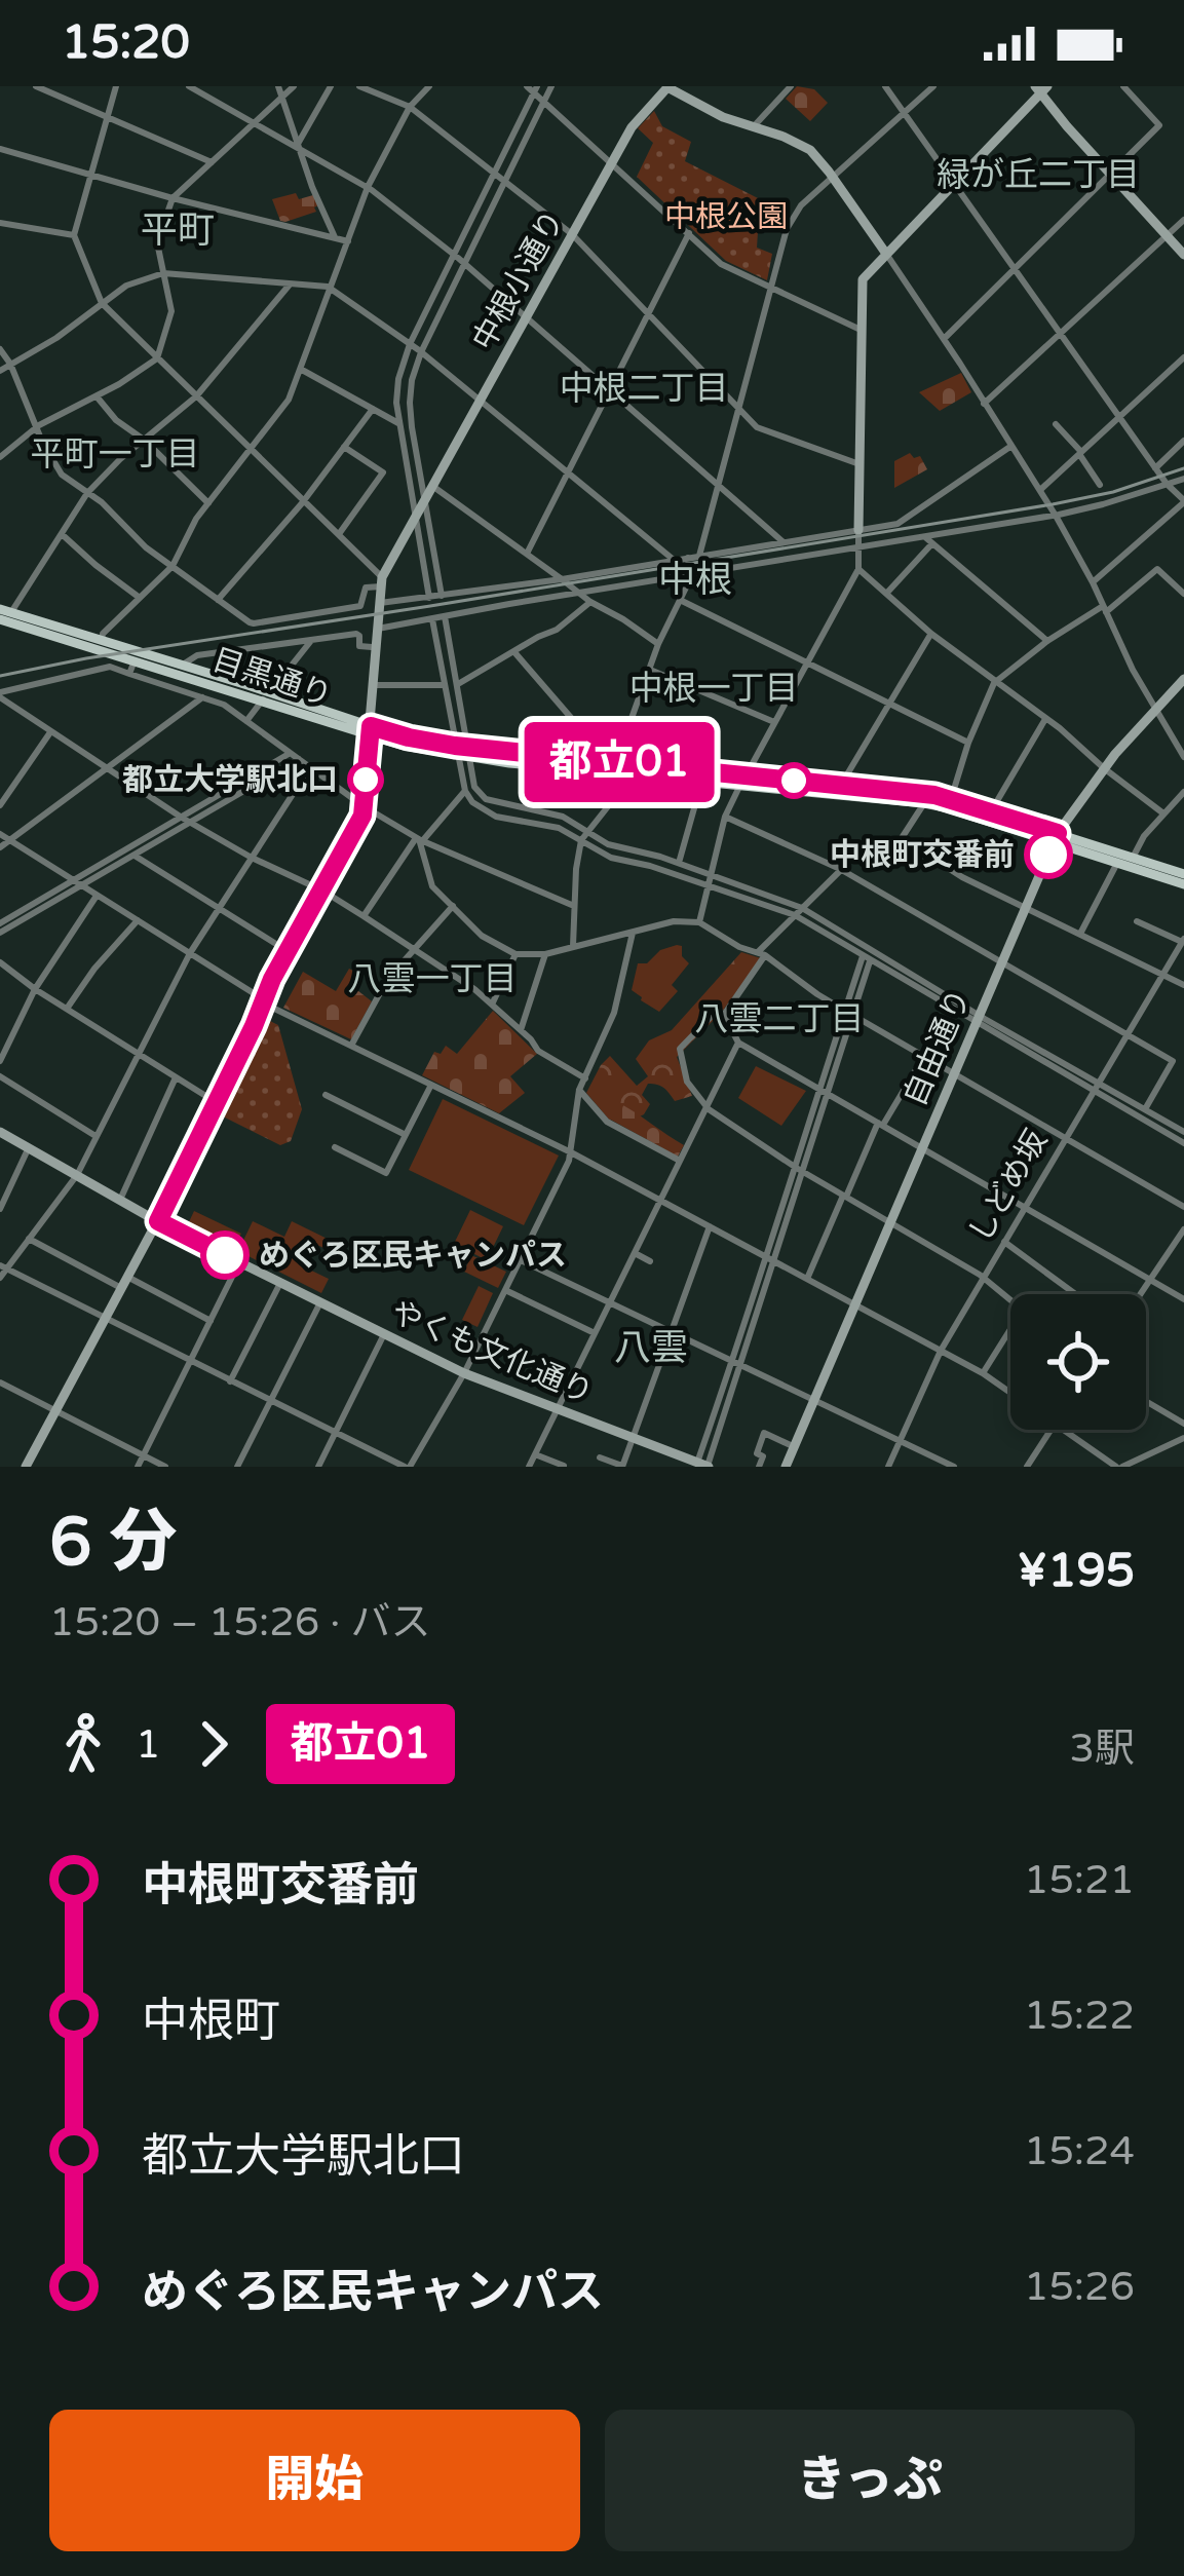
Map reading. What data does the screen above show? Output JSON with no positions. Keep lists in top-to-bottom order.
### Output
{
  "streets": {
    "main road": ["目黒通り"],
    "street": [
      "中根小通り",
      "自由通り",
      "しどめ坂",
      "やくも文化通り"
    ]
  },
  "crossings": [
    ["中根小通り", "目黒通り"],
    ["中根小通り", "やくも文化通り"],
    ["目黒通り", "自由通り"]
  ],
  "districts": [
    "緑が丘二丁目",
    "平町",
    "中根二丁目",
    "平町一丁目",
    "中根",
    "中根一丁目",
    "八雲一丁目",
    "八雲二丁目",
    "八雲"
  ],
  "parks": ["中根公園"],
  "places": ["都立大学駅北口", "中根町交番前", "めぐろ区民キャンパス"],
  "lines": ["bus line 都立01"],
  "page": {
    "status": "15:20",
    "on_map": "都立01",
    "heading": ["6 分", "15:20 – 15:26 · バス", "¥195"],
    "legs": ["1", "都立01", "3駅"],
    "list": [
      {
        "name": "中根町交番前",
        "value": "15:21"
      },
      {
        "name": "中根町",
        "value": "15:22"
      },
      {
        "name": "都立大学駅北口",
        "value": "15:24"
      },
      {
        "name": "めぐろ区民キャンパス",
        "value": "15:26"
      }
    ],
    "buttons": ["開始", "きっぷ"]
  }
}
